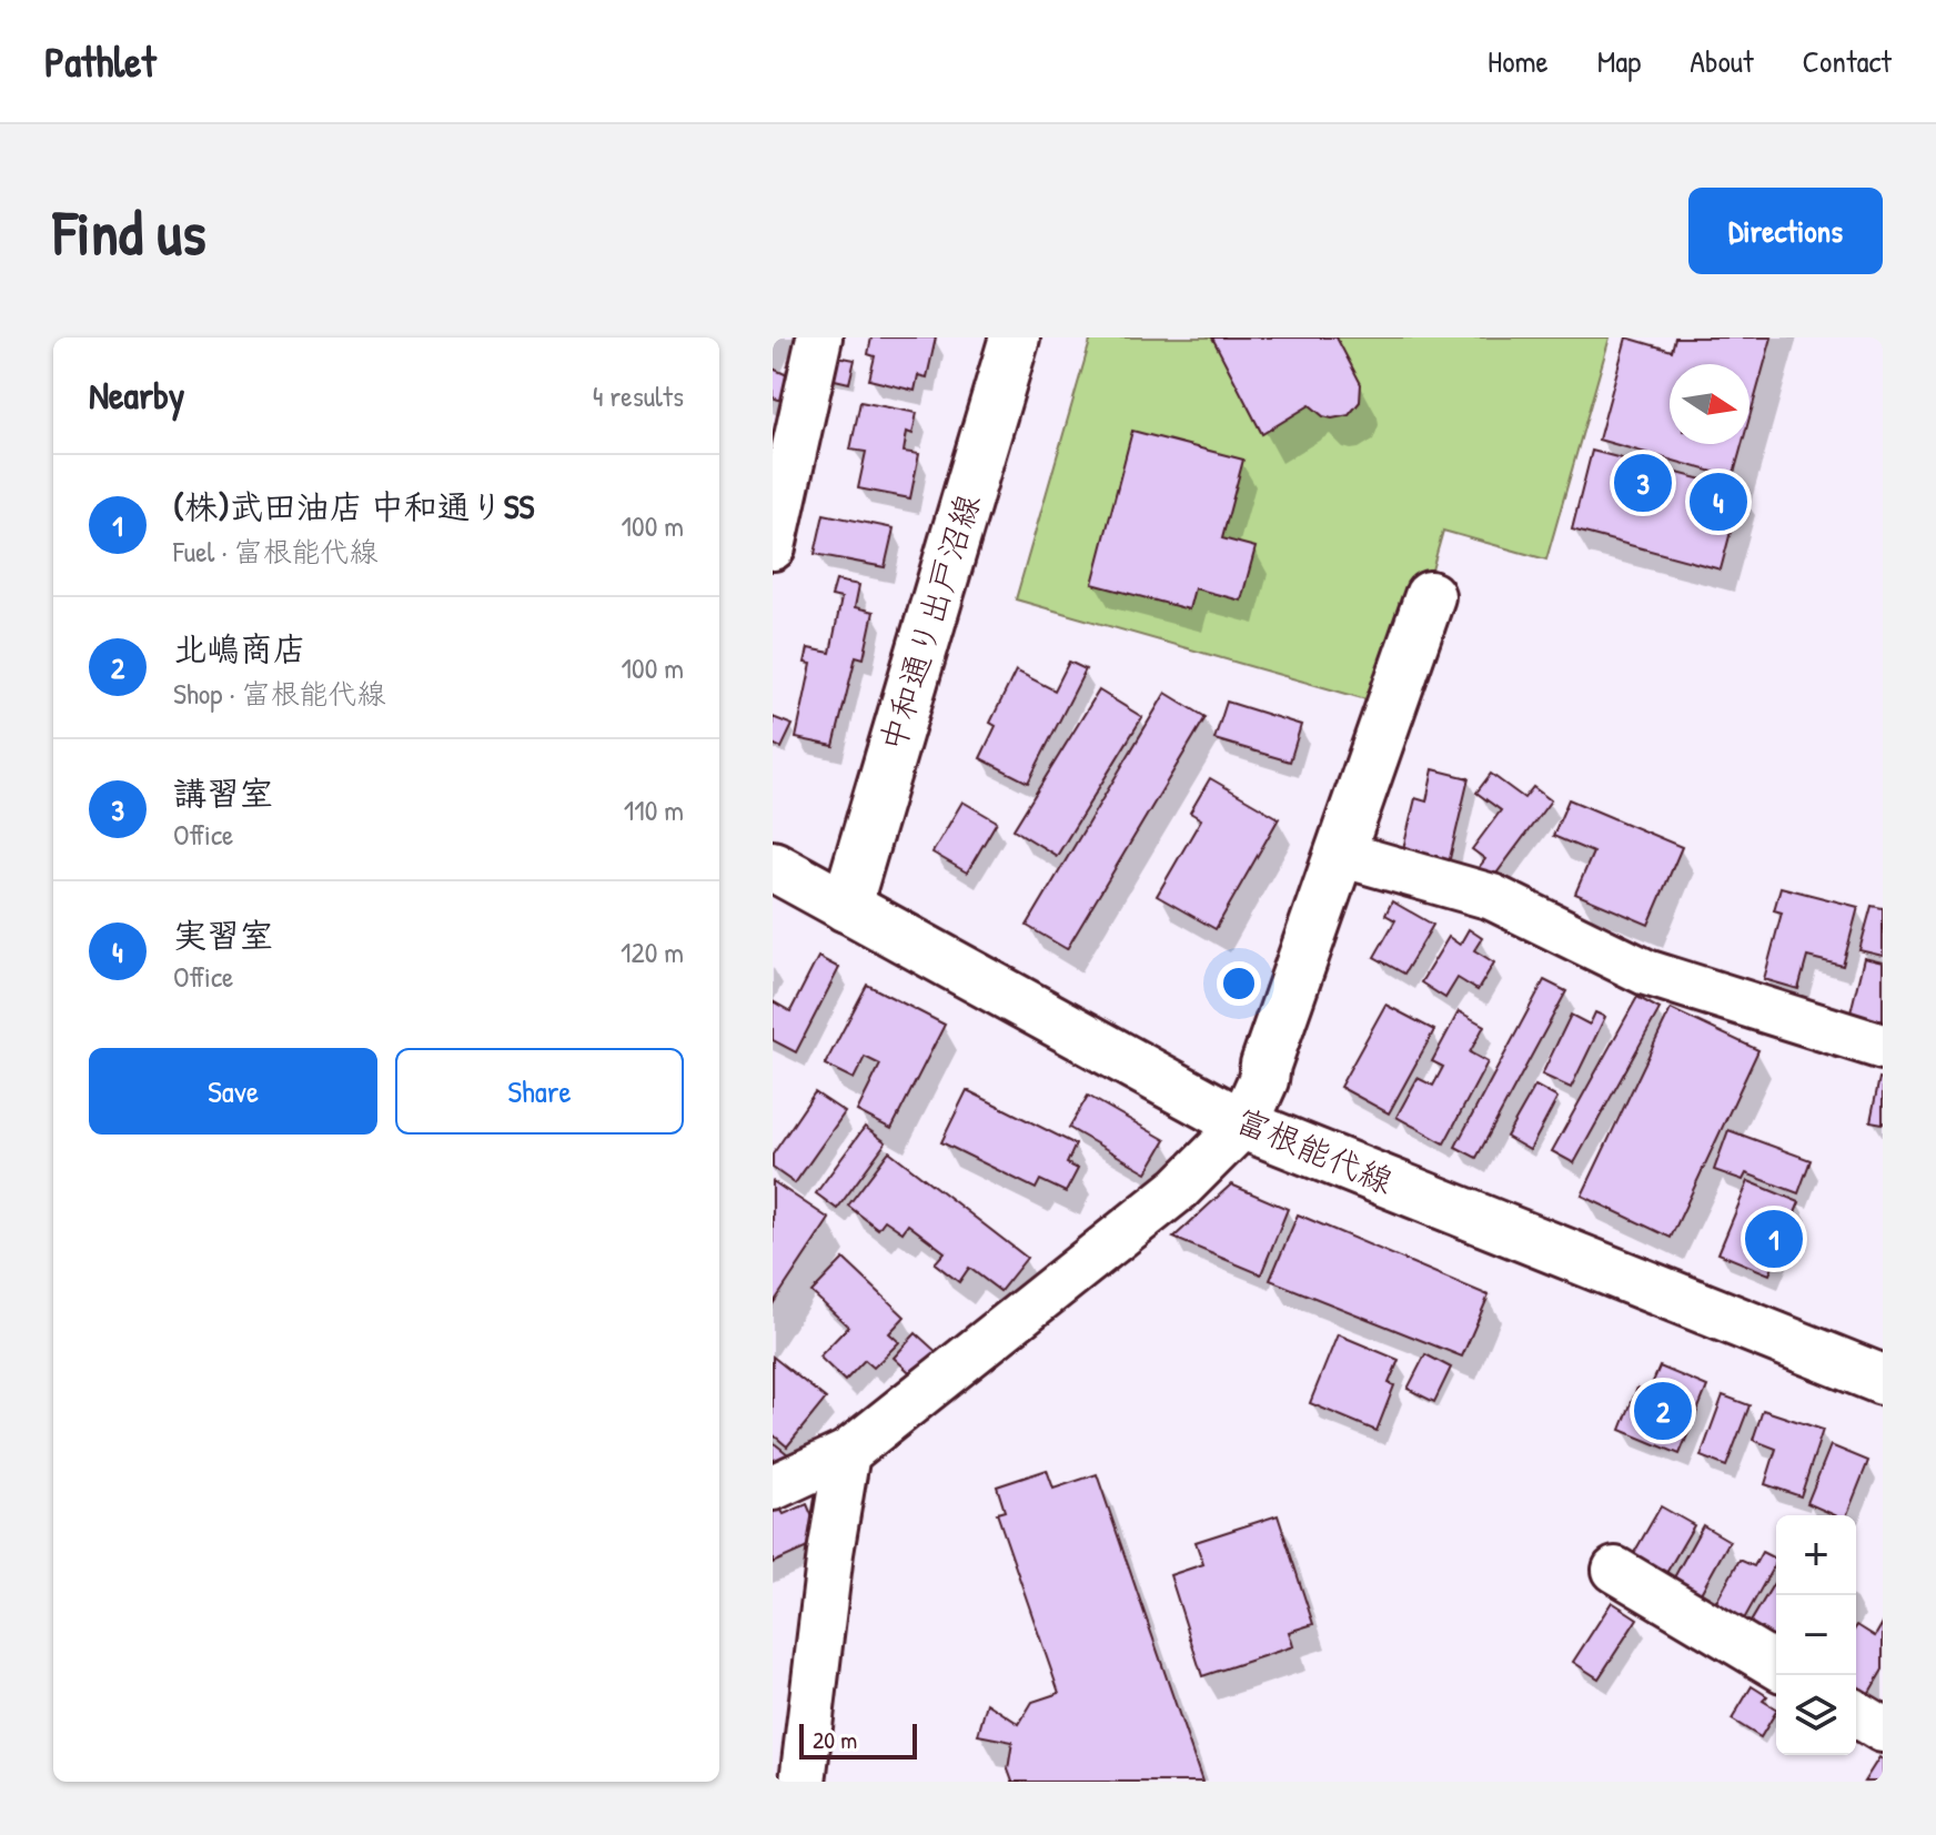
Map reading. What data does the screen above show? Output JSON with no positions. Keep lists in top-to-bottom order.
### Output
{
  "streets": {
    "main road": ["中和通り出戸沼線", "富根能代線"]
  },
  "crossings": [
    ["中和通り出戸沼線", "富根能代線"]
  ],
  "scale_bar": "20 m",
  "north": "right",
  "page": {
    "header": "Pathlet",
    "nav": [
      "Home",
      "Map",
      "About",
      "Contact"
    ],
    "buttons": [
      "Directions",
      ["Save", "Share"]
    ],
    "title": "Find us",
    "heading": ["Nearby", "4 results"],
    "pins": [
      "3",
      "4",
      "1",
      "2"
    ],
    "list": [
      {
        "mark": "1",
        "name": "(株)武田油店 中和通りSS",
        "note": "Fuel · 富根能代線",
        "value": "100 m"
      },
      {
        "mark": "2",
        "name": "北嶋商店",
        "note": "Shop · 富根能代線",
        "value": "100 m"
      },
      {
        "mark": "3",
        "name": "講習室",
        "note": "Office",
        "value": "110 m"
      },
      {
        "mark": "4",
        "name": "実習室",
        "note": "Office",
        "value": "120 m"
      }
    ],
    "map_buttons": ["+", "−"],
    "scale": "20 m"
  }
}
